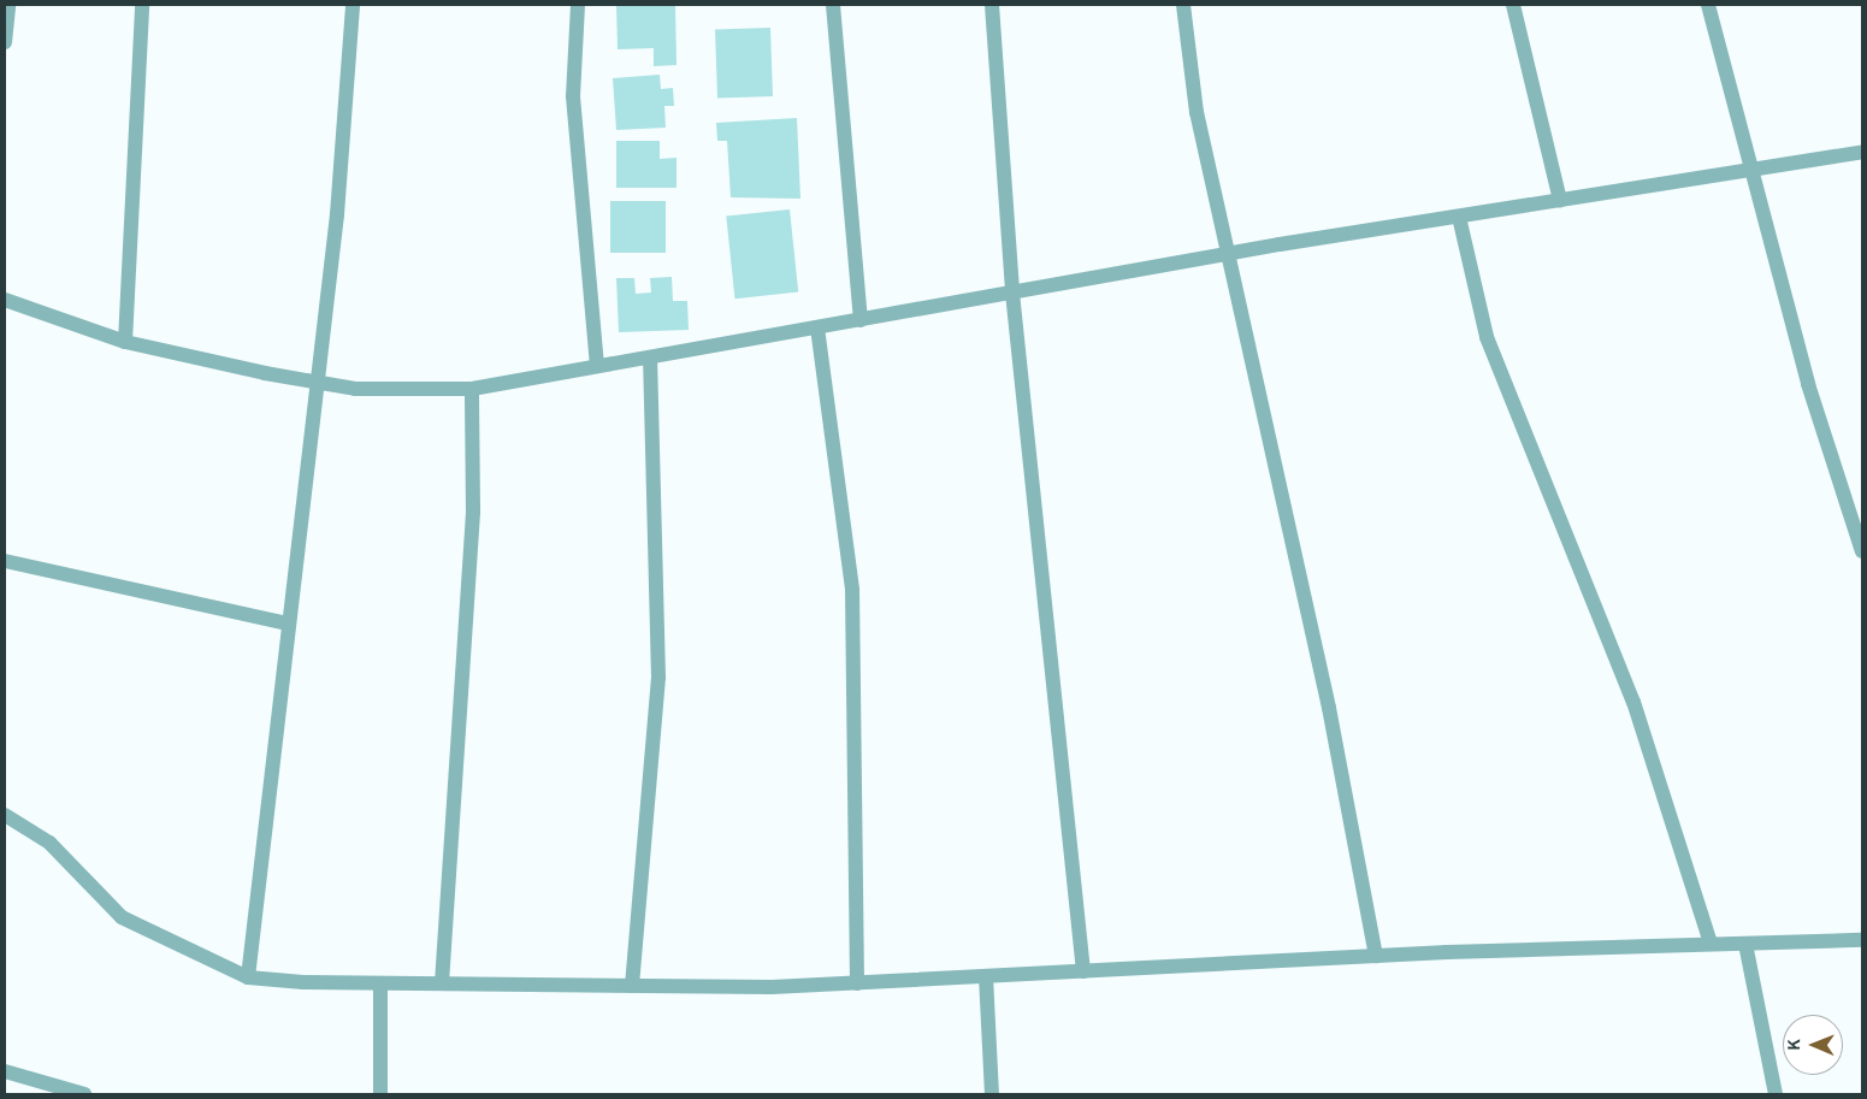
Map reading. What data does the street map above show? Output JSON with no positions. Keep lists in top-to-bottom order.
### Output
{
  "north": "left"
}
